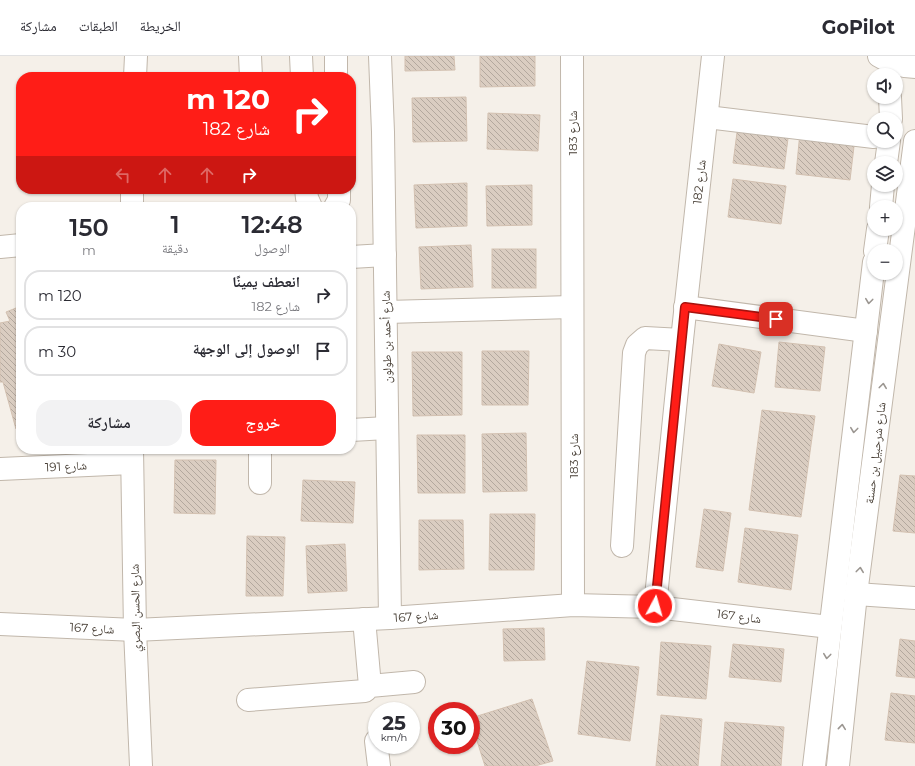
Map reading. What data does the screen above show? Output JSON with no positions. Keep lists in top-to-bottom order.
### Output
{
  "streets": {
    "street": [
      "شارع 183",
      "شارع 182",
      "شارع أحمد بن طولون",
      "شارع شرحبيل بن حسنة",
      "شارع 191",
      "شارع الحسن البصري",
      "شارع 167"
    ]
  },
  "crossings": [
    ["شارع 183", "شارع 167"],
    ["شارع 182", "شارع 167"],
    ["شارع أحمد بن طولون", "شارع 167"],
    ["شارع شرحبيل بن حسنة", "شارع 167"],
    ["شارع 191", "شارع الحسن البصري"],
    ["شارع الحسن البصري", "شارع 167"]
  ],
  "page": {
    "header": "GoPilot",
    "nav": ["الخريطة", "الطبقات", "مشاركة"],
    "map_buttons": ["+", "−"],
    "turn": ["120 m", "شارع 182"],
    "eta": [
      "12:48",
      "الوصول",
      "1",
      "دقيقة",
      "150",
      "m"
    ],
    "list": [
      {
        "name": "انعطف يمينًا",
        "note": "شارع 182",
        "value": "120 m"
      },
      {
        "name": "الوصول إلى الوجهة",
        "value": "30 m"
      }
    ],
    "buttons": ["خروج", "مشاركة"],
    "speed": "25 km/h",
    "limit": "30"
  }
}
